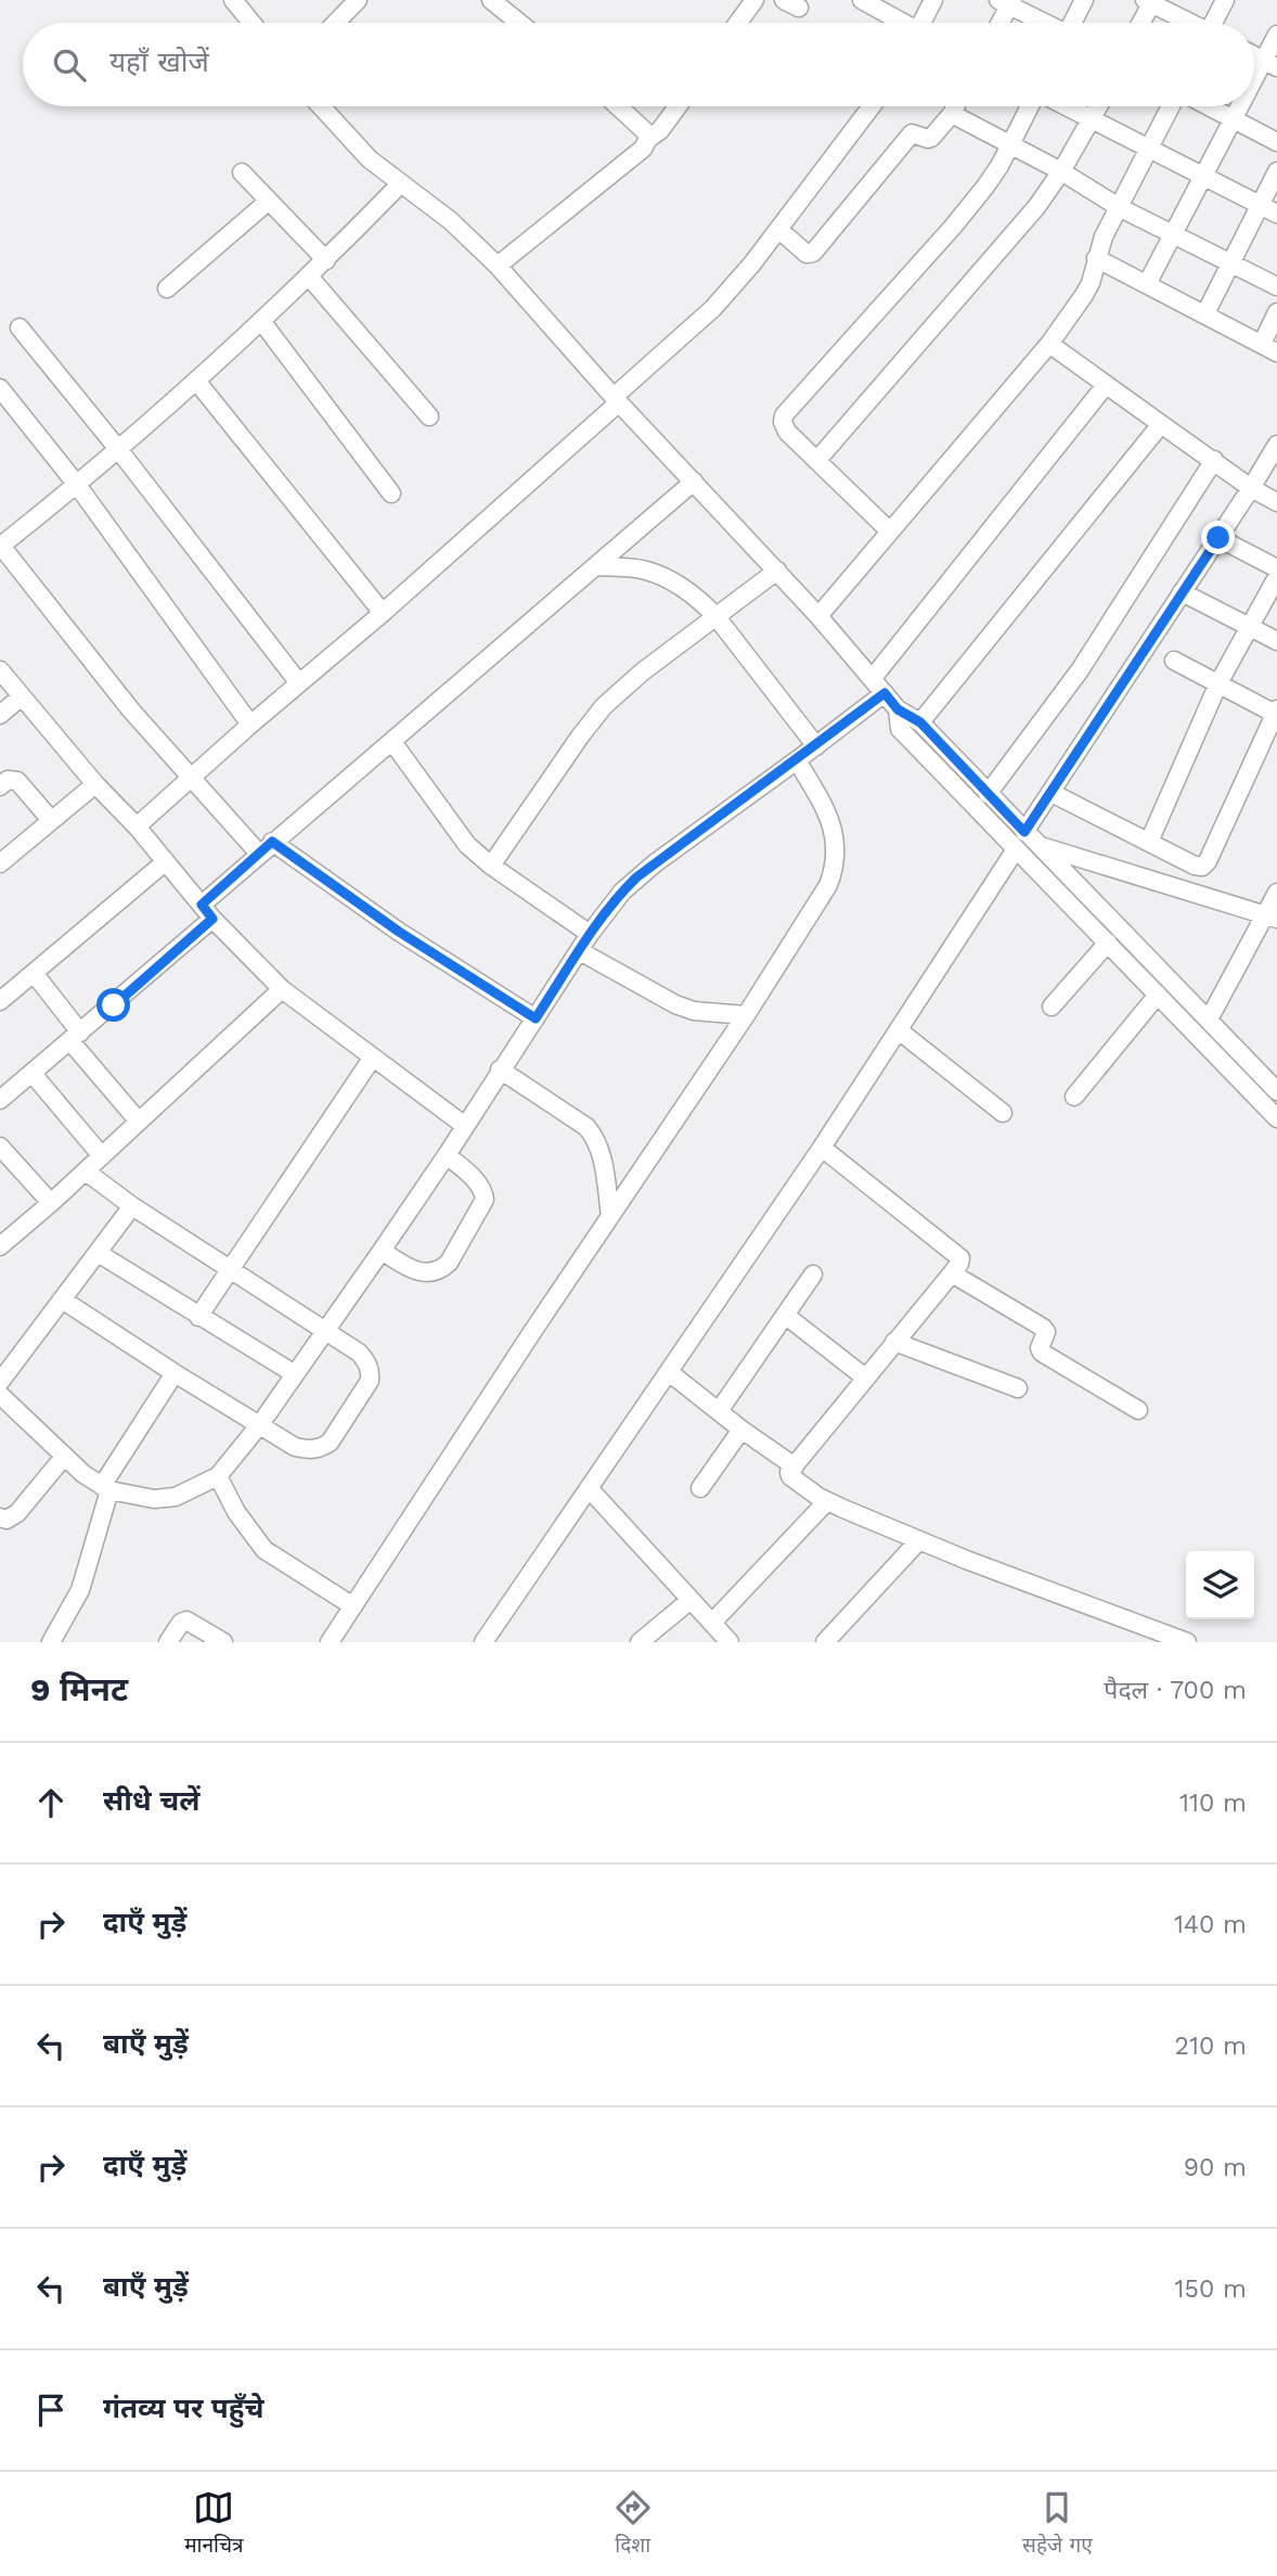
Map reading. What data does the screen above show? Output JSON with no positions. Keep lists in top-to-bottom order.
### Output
{
  "page": {
    "search": "यहाँ खोजें",
    "heading": ["9 मिनट", "पैदल · 700 m"],
    "list": [
      ["सीधे चलें", "110 m"],
      ["दाएँ मुड़ें", "140 m"],
      ["बाएँ मुड़ें", "210 m"],
      ["दाएँ मुड़ें", "90 m"],
      ["बाएँ मुड़ें", "150 m"],
      "गंतव्य पर पहुँचे"
    ],
    "nav": ["मानचित्र", "दिशा", "सहेजे गए"]
  }
}
